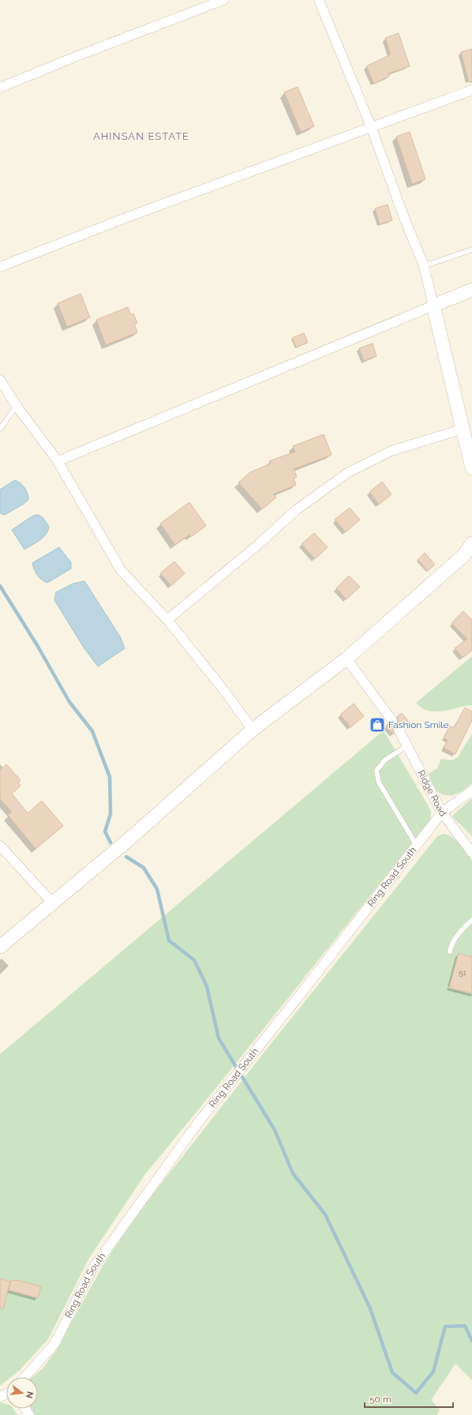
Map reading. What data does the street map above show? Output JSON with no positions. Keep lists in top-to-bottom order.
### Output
{
  "streets": {
    "street": ["Ridge Road", "Ring Road South"]
  },
  "crossings": [
    ["Ridge Road", "Ring Road South"]
  ],
  "districts": ["AHINSAN ESTATE"],
  "places": {
    "shop": ["Fashion Smile"]
  },
  "house_numbers": ["51"],
  "scale_bar": "50 m",
  "north": "right"
}
